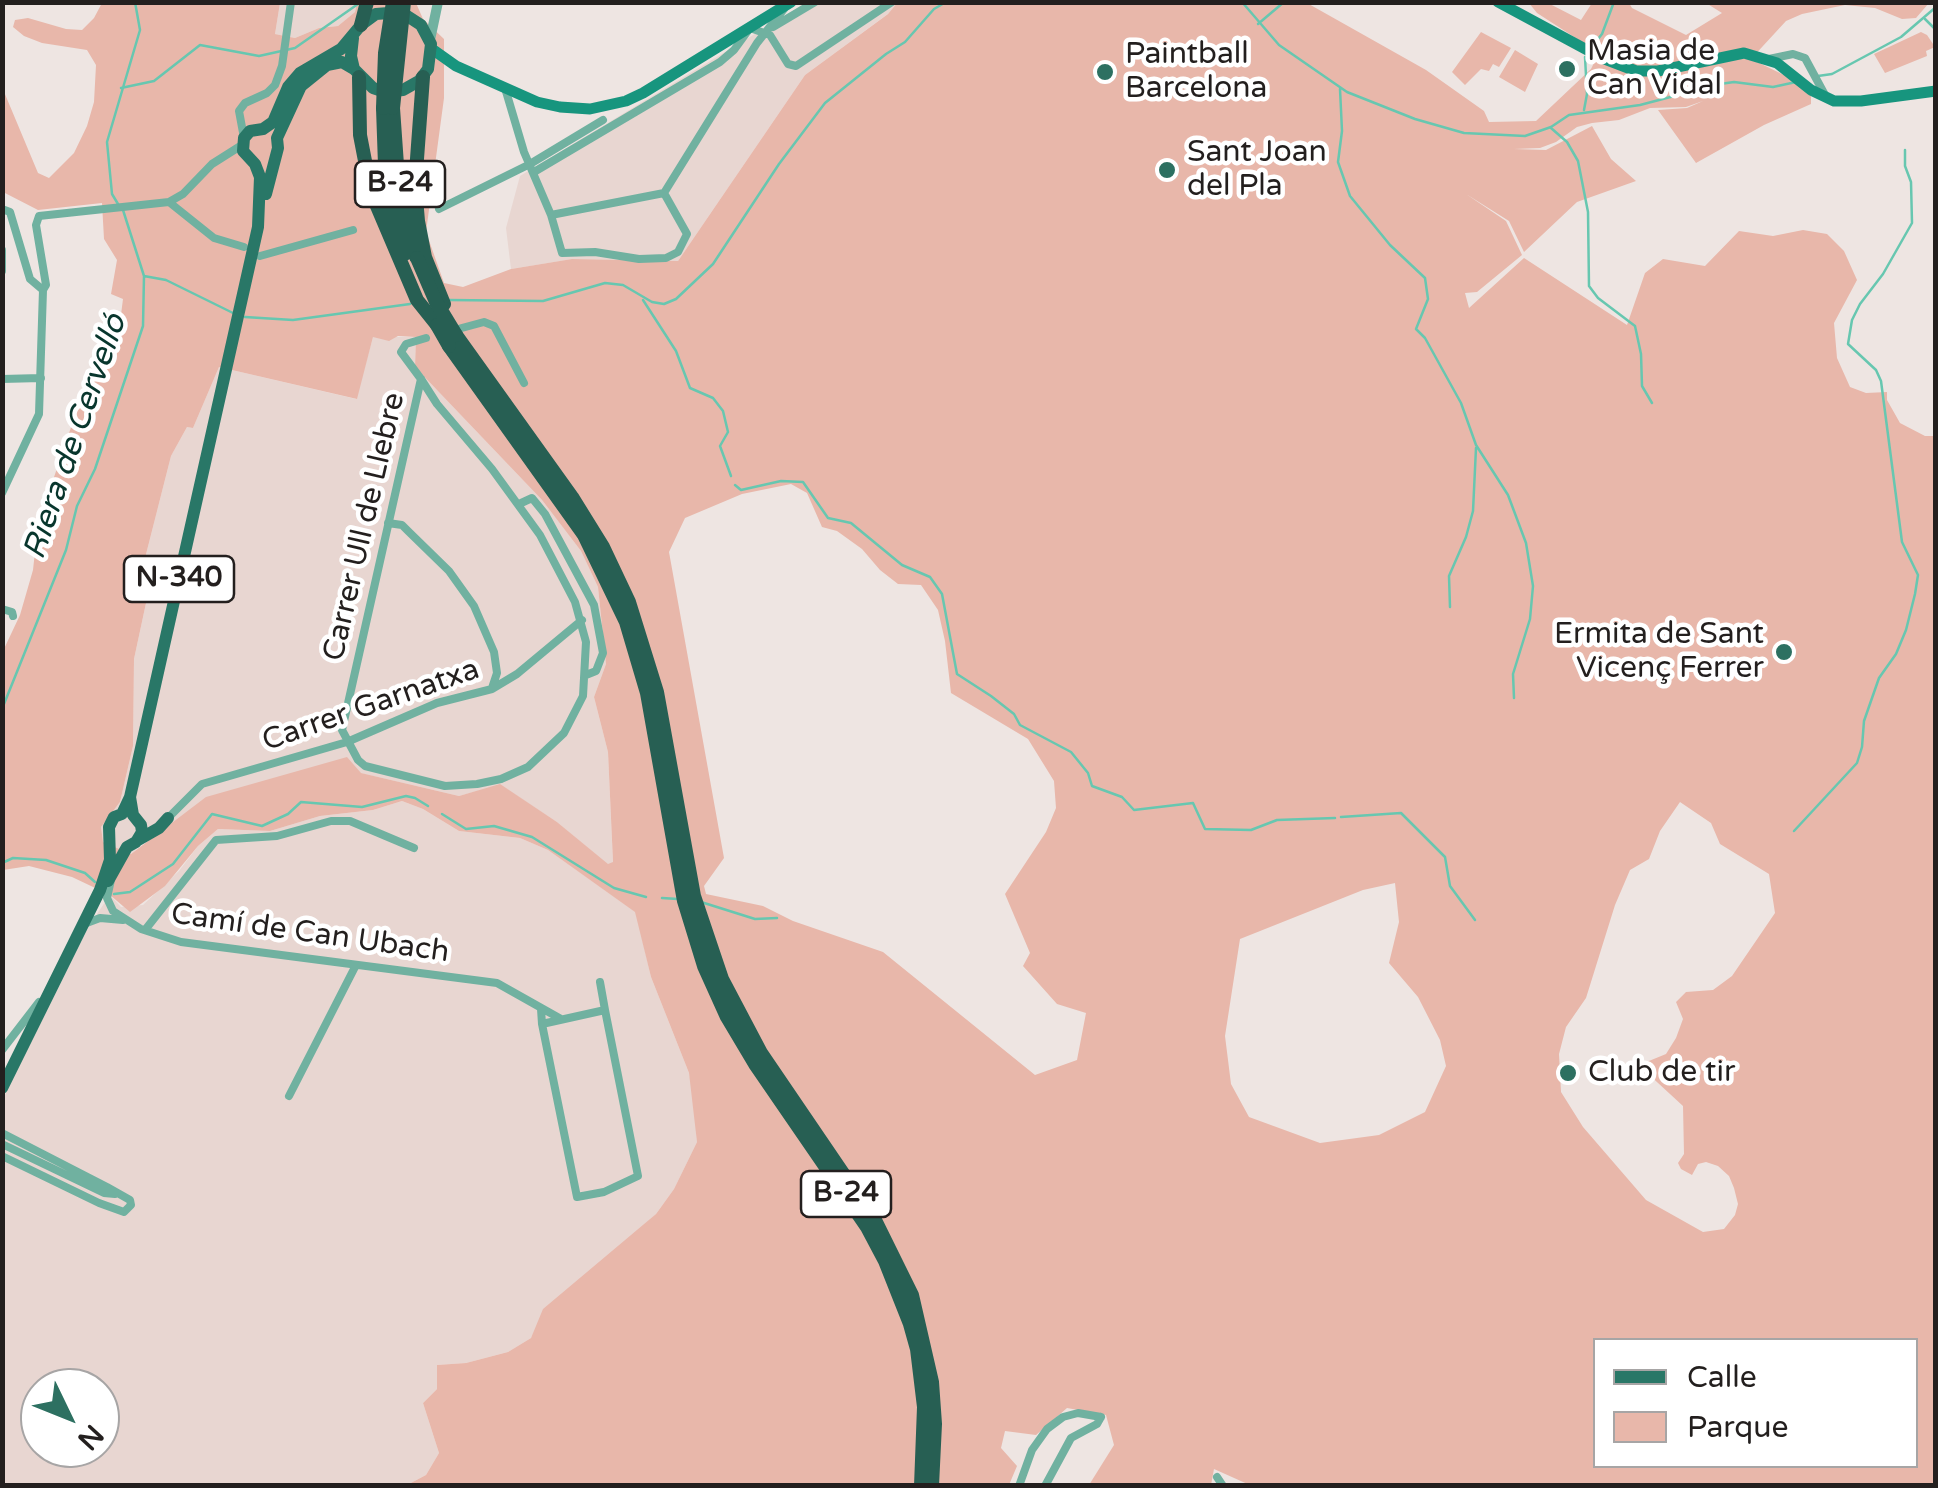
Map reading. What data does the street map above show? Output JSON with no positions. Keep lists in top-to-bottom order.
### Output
{
  "streets": {
    "highway": ["B-24"],
    "main road": ["N-340"],
    "street": ["Carrer Ull de Llebre", "Carrer Garnatxa", "Camí de Can Ubach"]
  },
  "crossings": [
    ["Carrer Ull de Llebre", "Carrer Garnatxa"],
    ["N-340", "Camí de Can Ubach"]
  ],
  "water": ["Riera de Cervelló"],
  "places": [
    "Masia de Can Vidal",
    "Paintball Barcelona",
    "Sant Joan del Pla",
    "Ermita de Sant Vicenç Ferrer",
    "Club de tir"
  ],
  "legend": ["Calle", "Parque"],
  "north": "bottom right"
}
